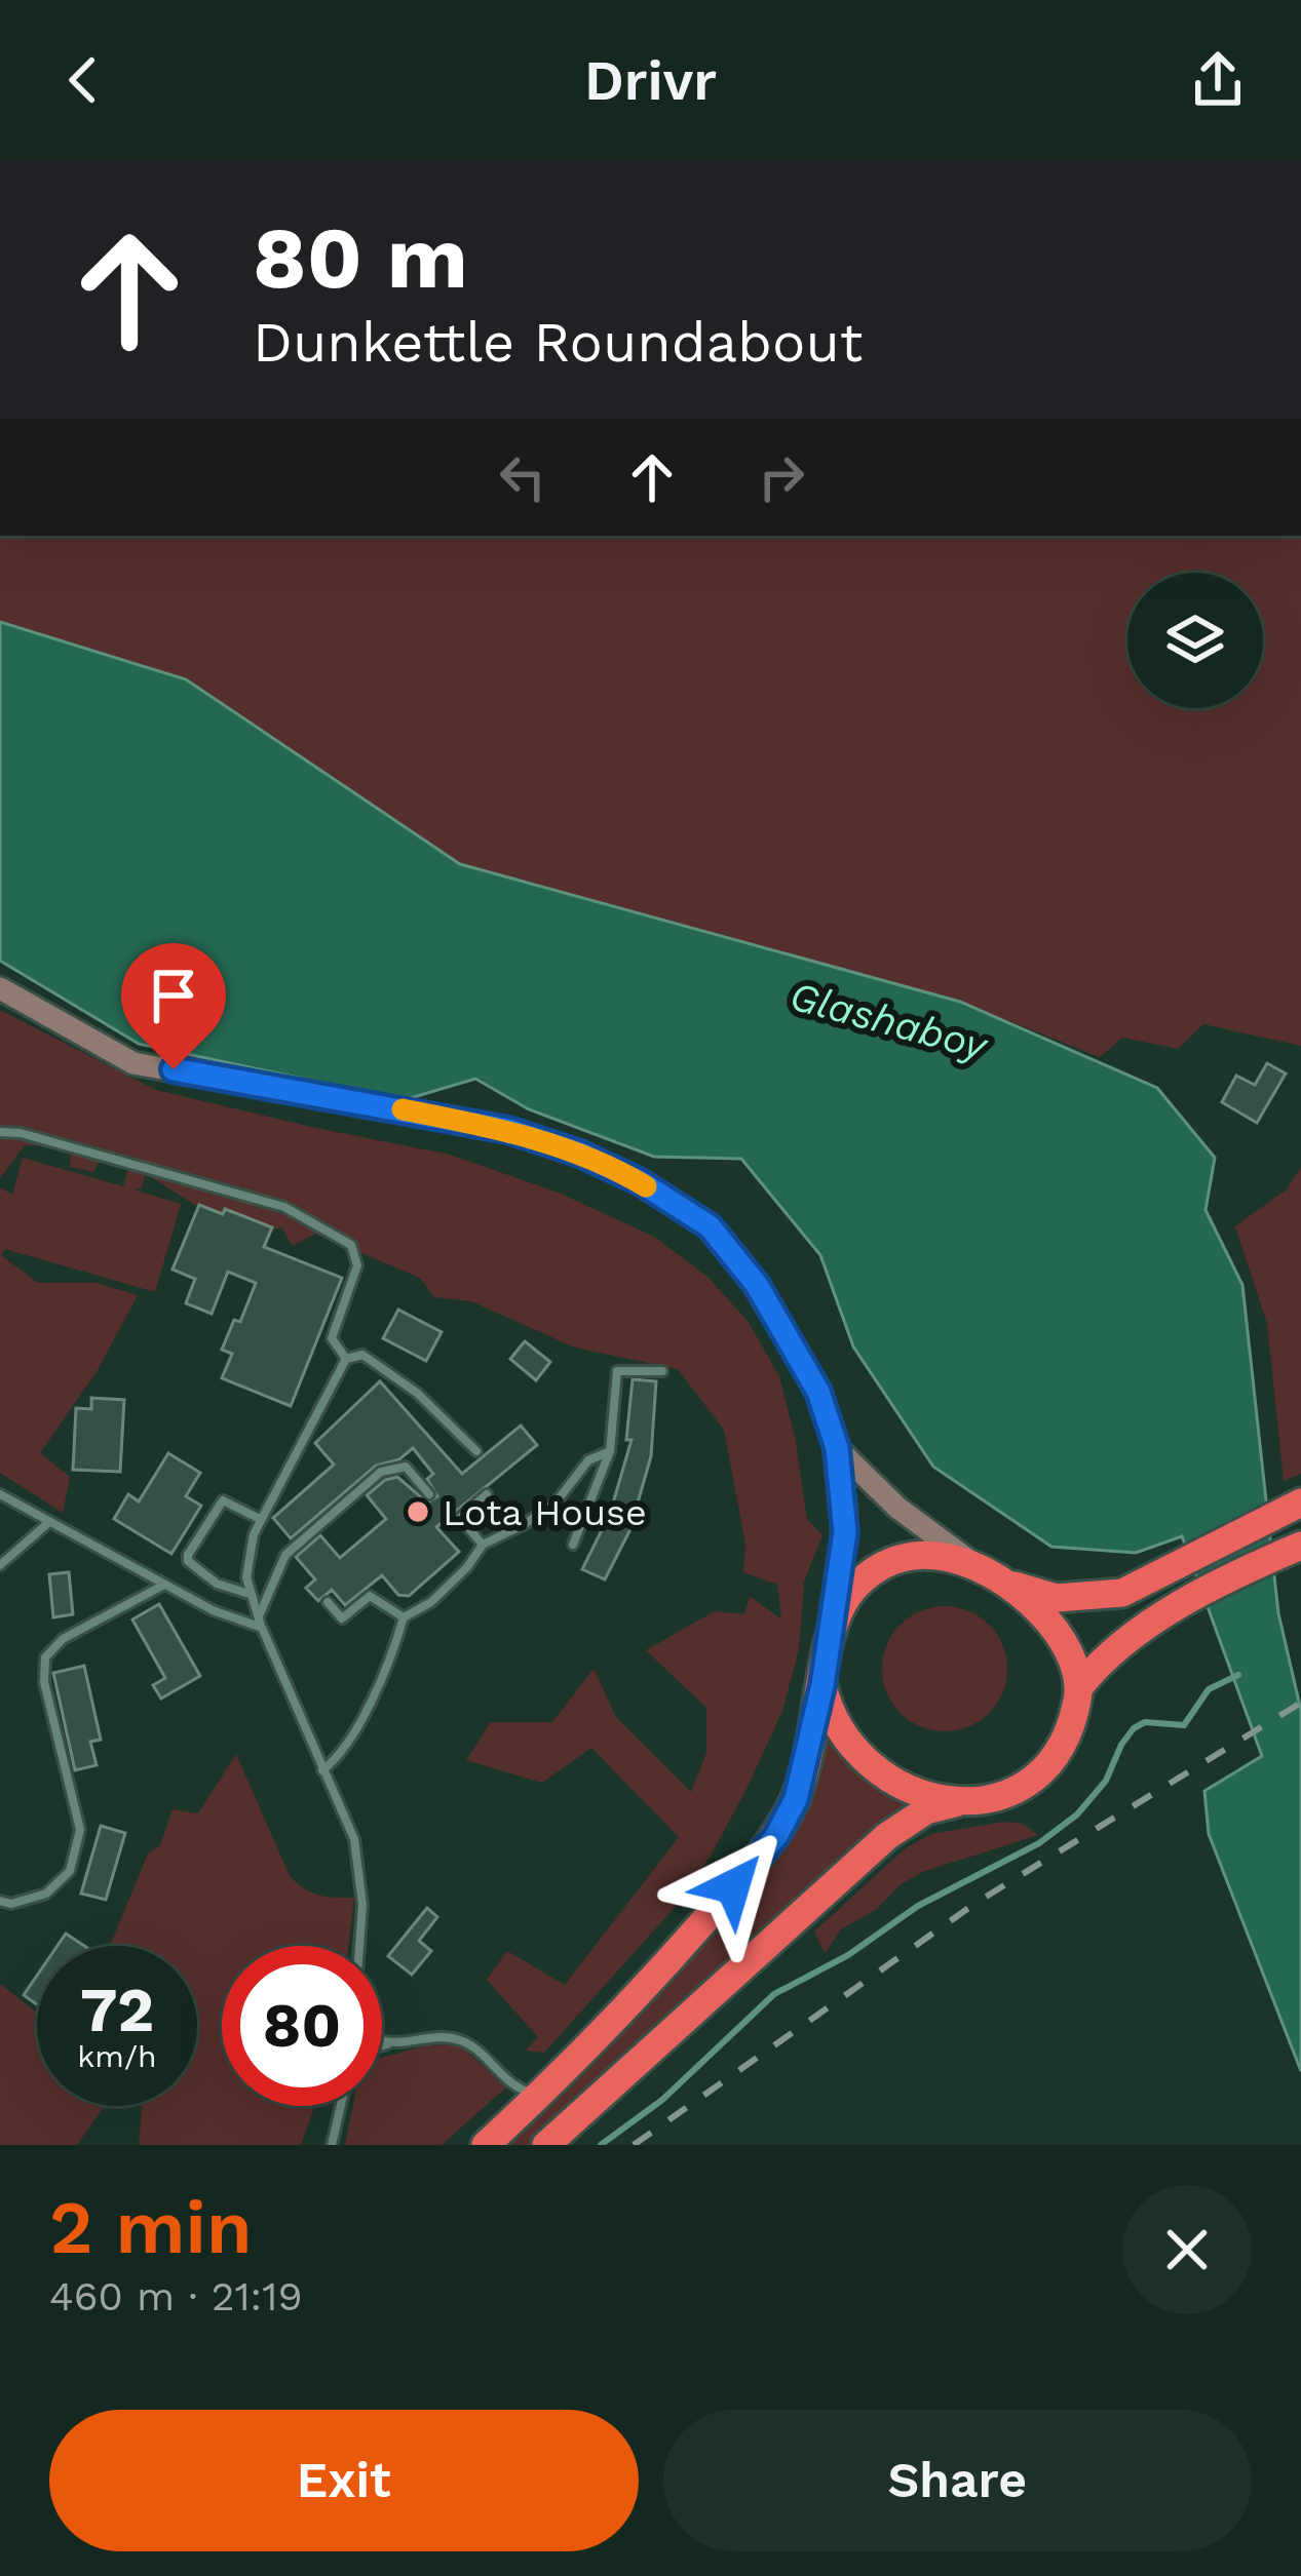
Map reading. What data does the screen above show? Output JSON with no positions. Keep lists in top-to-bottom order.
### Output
{
  "water": ["Glashaboy"],
  "places": ["Lota House"],
  "page": {
    "header": "Drivr",
    "turn": ["80 m", "Dunkettle Roundabout"],
    "speed": "72 km/h",
    "limit": "80",
    "heading": ["2 min", "460 m · 21:19"],
    "buttons": ["Exit", "Share"]
  }
}
